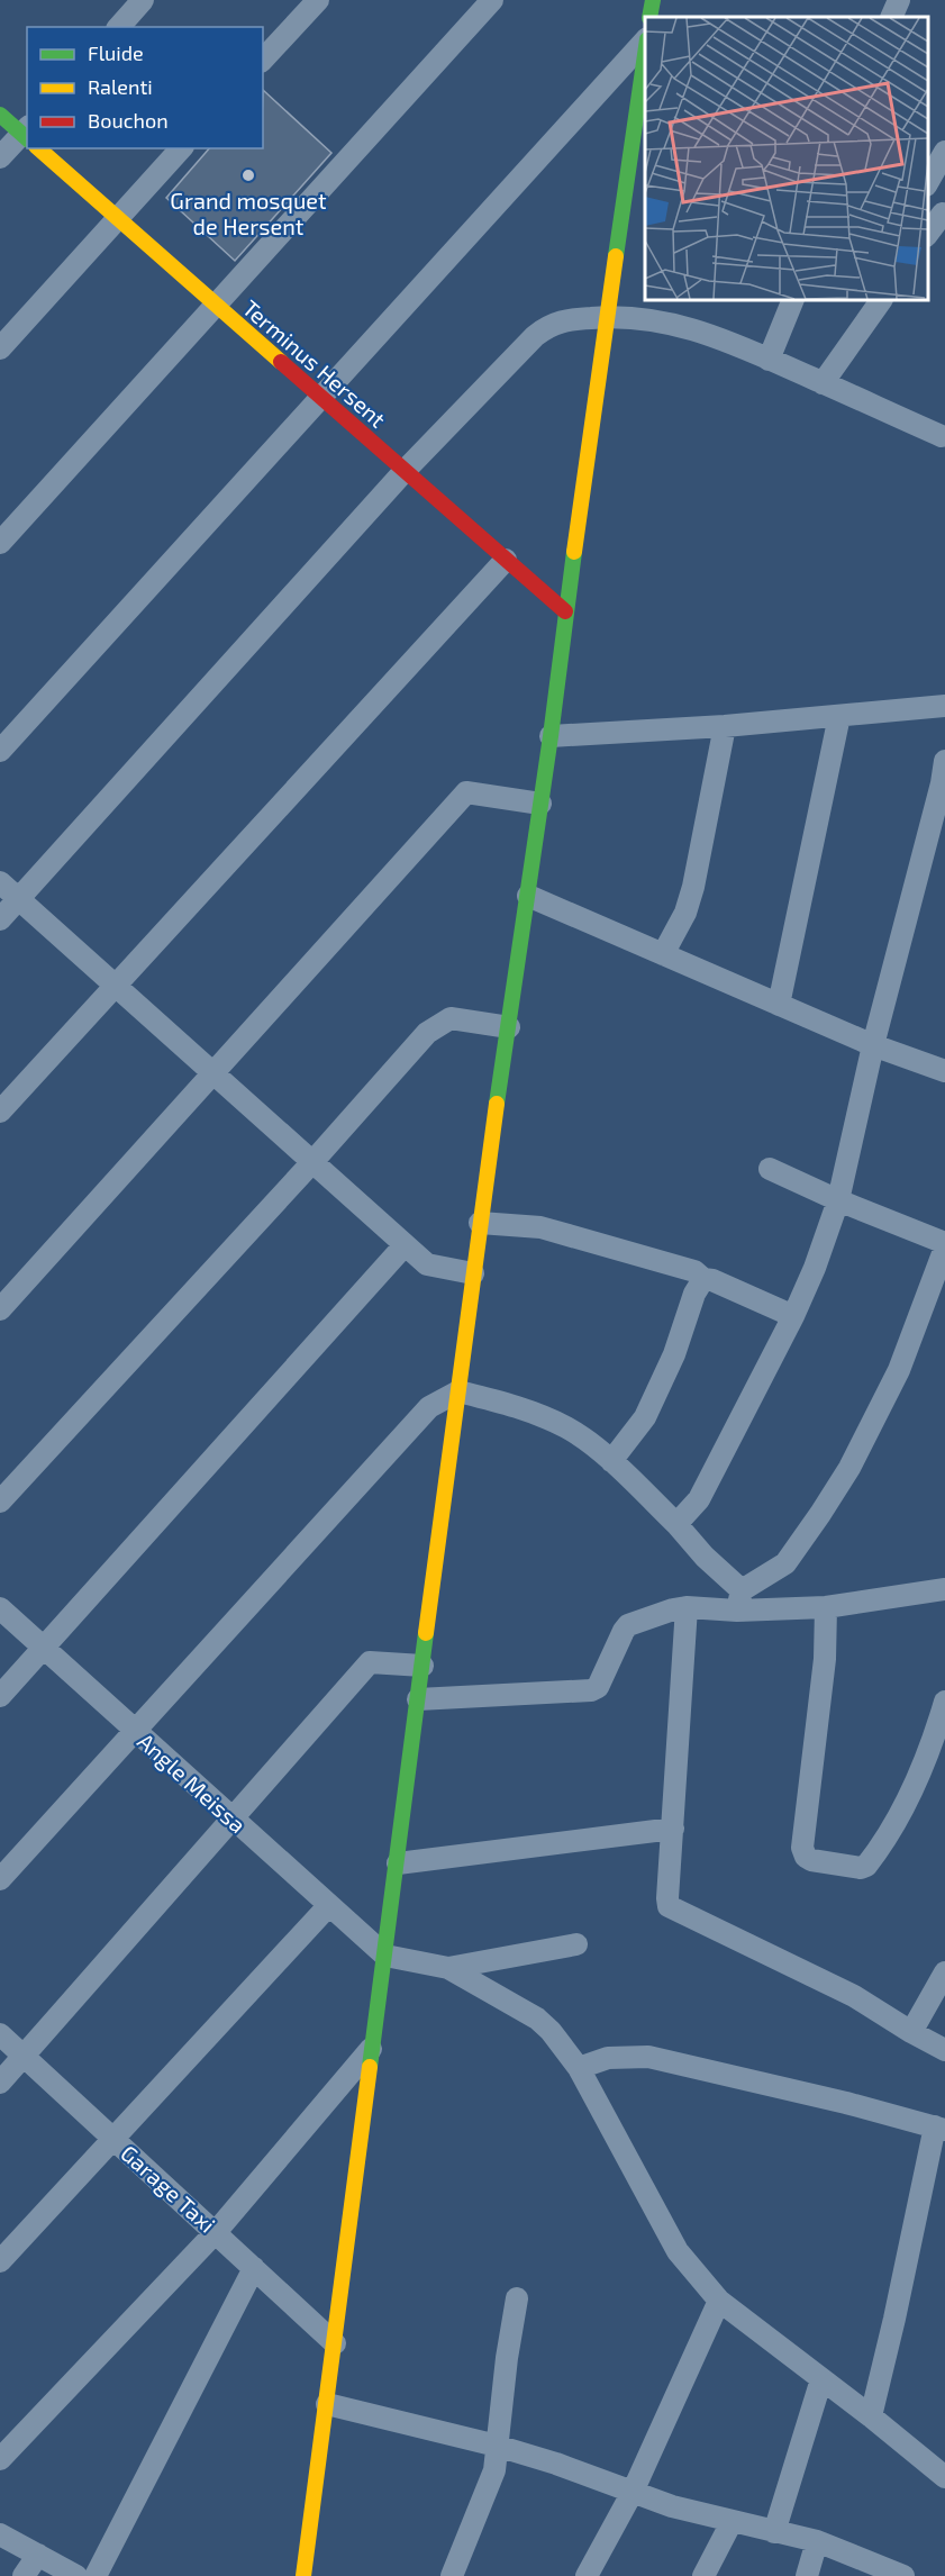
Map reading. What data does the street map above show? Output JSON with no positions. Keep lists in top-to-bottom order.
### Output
{
  "streets": {
    "street": ["Terminus Hersent", "Angle Meissa", "Garage Taxi"]
  },
  "places": ["Grand mosquet de Hersent"],
  "legend": ["Fluide", "Ralenti", "Bouchon"]
}
